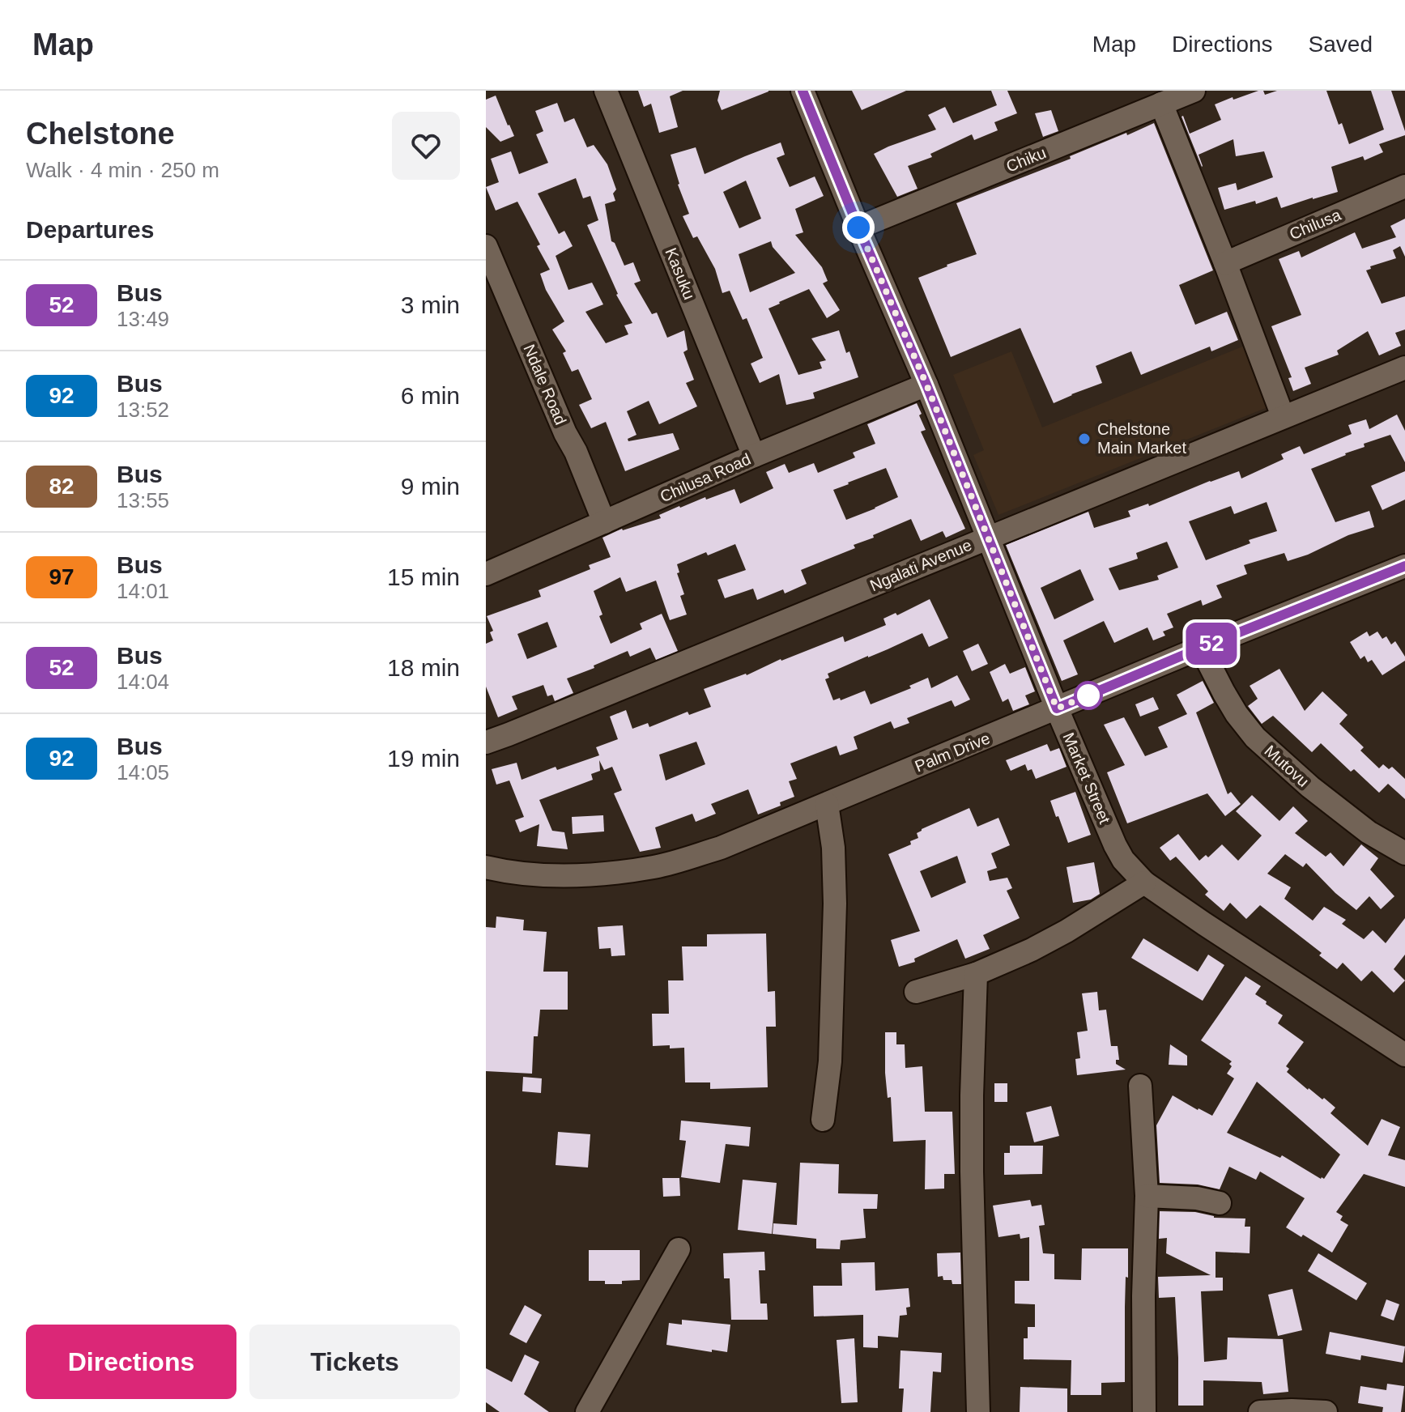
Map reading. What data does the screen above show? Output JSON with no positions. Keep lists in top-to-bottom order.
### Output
{
  "streets": {
    "street": [
      "Chiku",
      "Chilusa",
      "Kasuku",
      "Ndale Road",
      "Chilusa Road",
      "Ngalati Avenue",
      "Palm Drive",
      "Mutovu",
      "Market Street"
    ]
  },
  "crossings": [
    ["Chiku", "Market Street"],
    ["Kasuku", "Chilusa Road"],
    ["Ndale Road", "Chilusa Road"],
    ["Chilusa Road", "Market Street"],
    ["Ngalati Avenue", "Market Street"],
    ["Palm Drive", "Mutovu"],
    ["Palm Drive", "Market Street"]
  ],
  "places": ["Chelstone Main Market"],
  "lines": ["bus line 52"],
  "page": {
    "header": "Map",
    "nav": ["Map", "Directions", "Saved"],
    "heading": [
      ["Chelstone", "Walk · 4 min · 250 m"],
      "Departures"
    ],
    "on_map": "52",
    "list": [
      {
        "mark": "52",
        "name": "Bus",
        "note": "13:49",
        "value": "3 min"
      },
      {
        "mark": "92",
        "name": "Bus",
        "note": "13:52",
        "value": "6 min"
      },
      {
        "mark": "82",
        "name": "Bus",
        "note": "13:55",
        "value": "9 min"
      },
      {
        "mark": "97",
        "name": "Bus",
        "note": "14:01",
        "value": "15 min"
      },
      {
        "mark": "52",
        "name": "Bus",
        "note": "14:04",
        "value": "18 min"
      },
      {
        "mark": "92",
        "name": "Bus",
        "note": "14:05",
        "value": "19 min"
      }
    ],
    "buttons": ["Directions", "Tickets"]
  }
}
